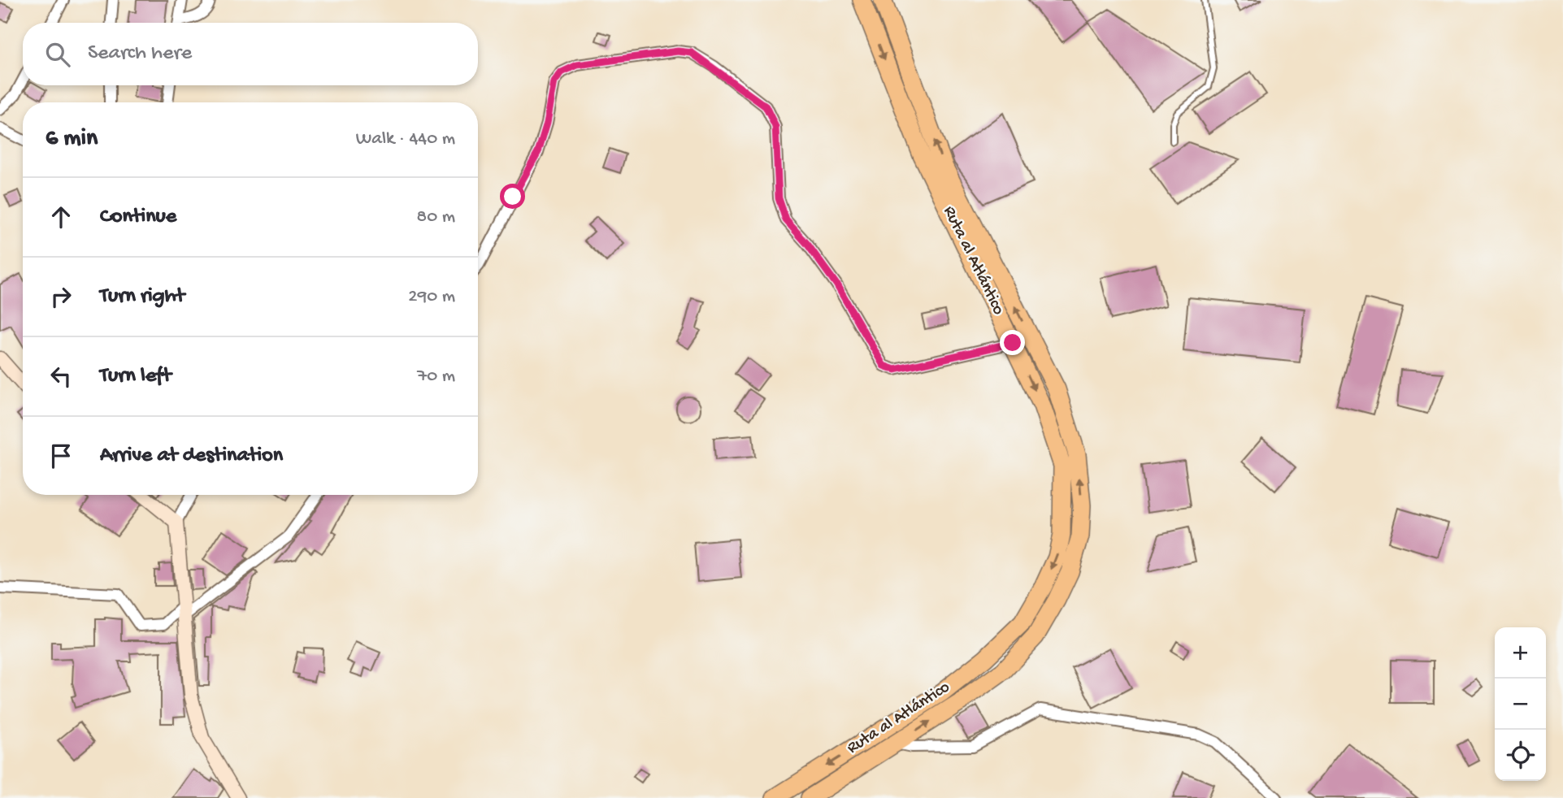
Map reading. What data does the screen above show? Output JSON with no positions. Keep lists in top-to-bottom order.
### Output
{
  "streets": {
    "highway": ["Ruta al Atlántico"]
  },
  "page": {
    "search": "Search here",
    "heading": ["6 min", "Walk · 440 m"],
    "list": [
      ["Continue", "80 m"],
      ["Turn right", "290 m"],
      ["Turn left", "70 m"],
      "Arrive at destination"
    ],
    "map_buttons": ["+", "−"]
  }
}
